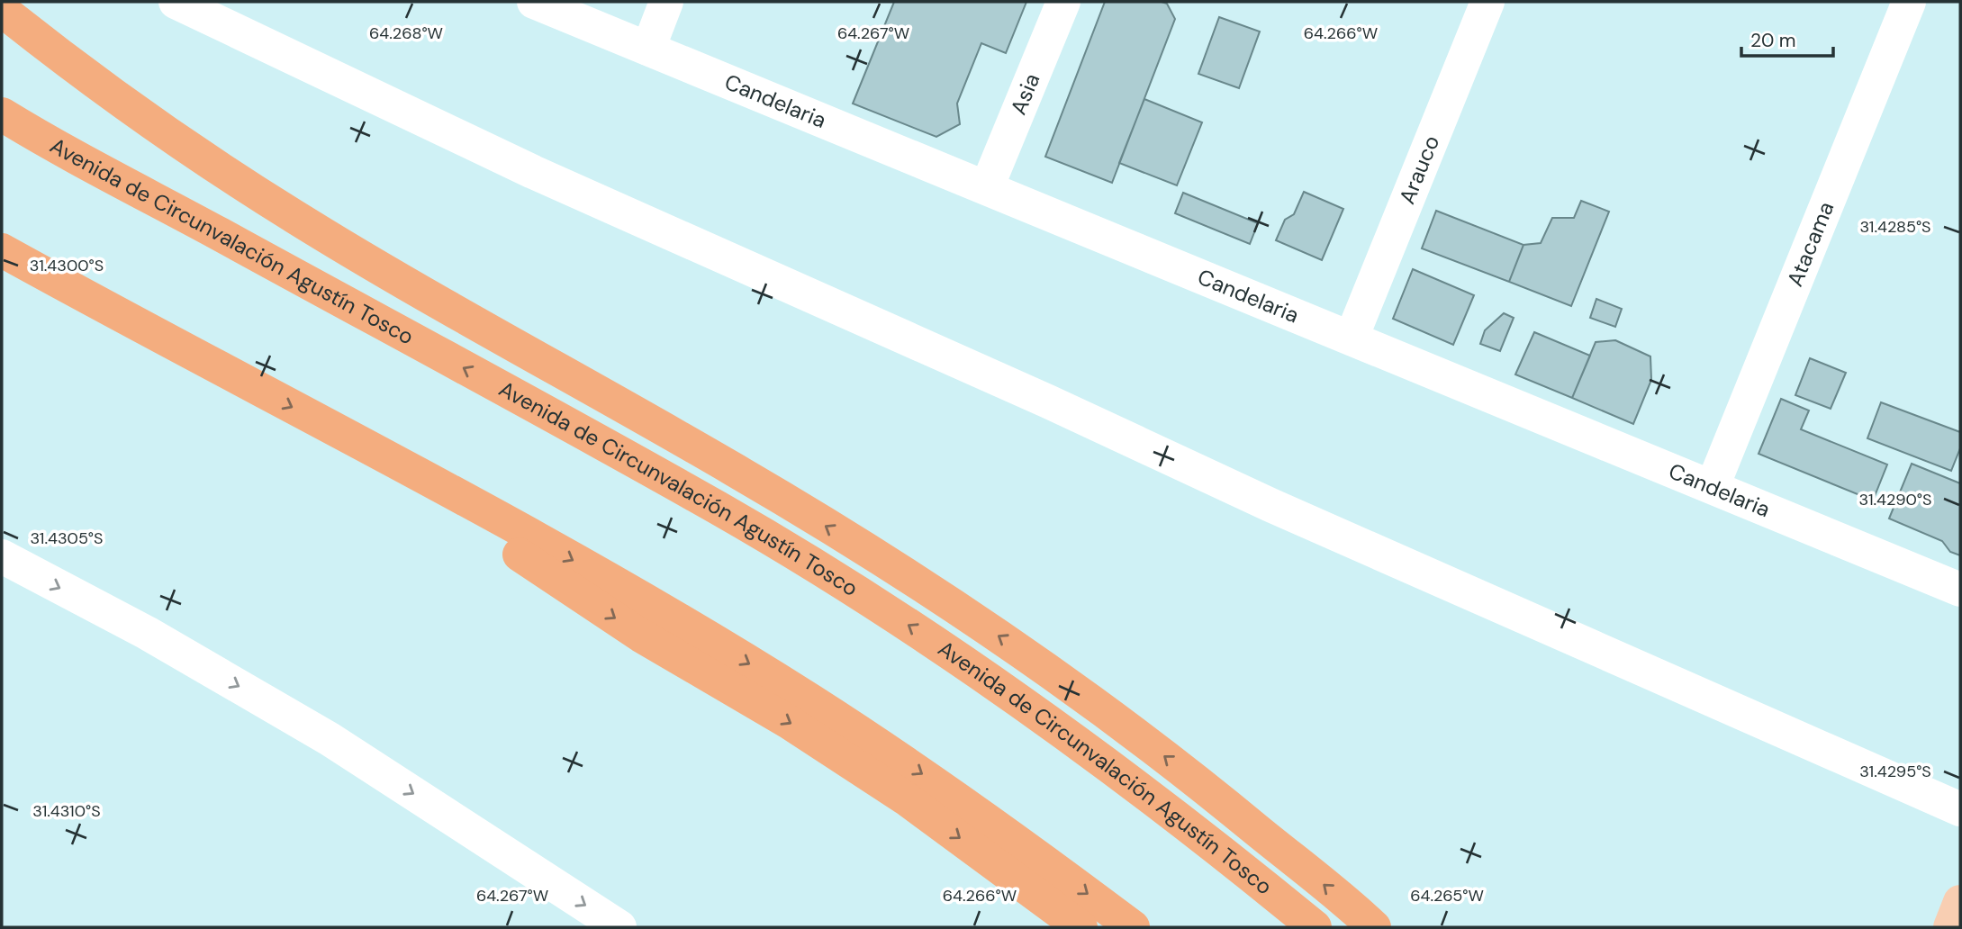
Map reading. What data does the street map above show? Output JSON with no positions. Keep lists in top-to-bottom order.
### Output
{
  "streets": {
    "highway": ["Avenida de Circunvalación Agustín Tosco"],
    "street": [
      "Asia",
      "Candelaria",
      "Arauco",
      "Atacama"
    ]
  },
  "crossings": [
    ["Asia", "Candelaria"],
    ["Candelaria", "Arauco"],
    ["Candelaria", "Atacama"]
  ],
  "scale_bar": "20 m",
  "coordinates": [
    "64.267°W",
    "64.268°W",
    "64.266°W",
    "31.4285°S",
    "31.4300°S",
    "31.4290°S",
    "31.4305°S",
    "31.4295°S",
    "31.4310°S",
    "64.265°W"
  ]
}
